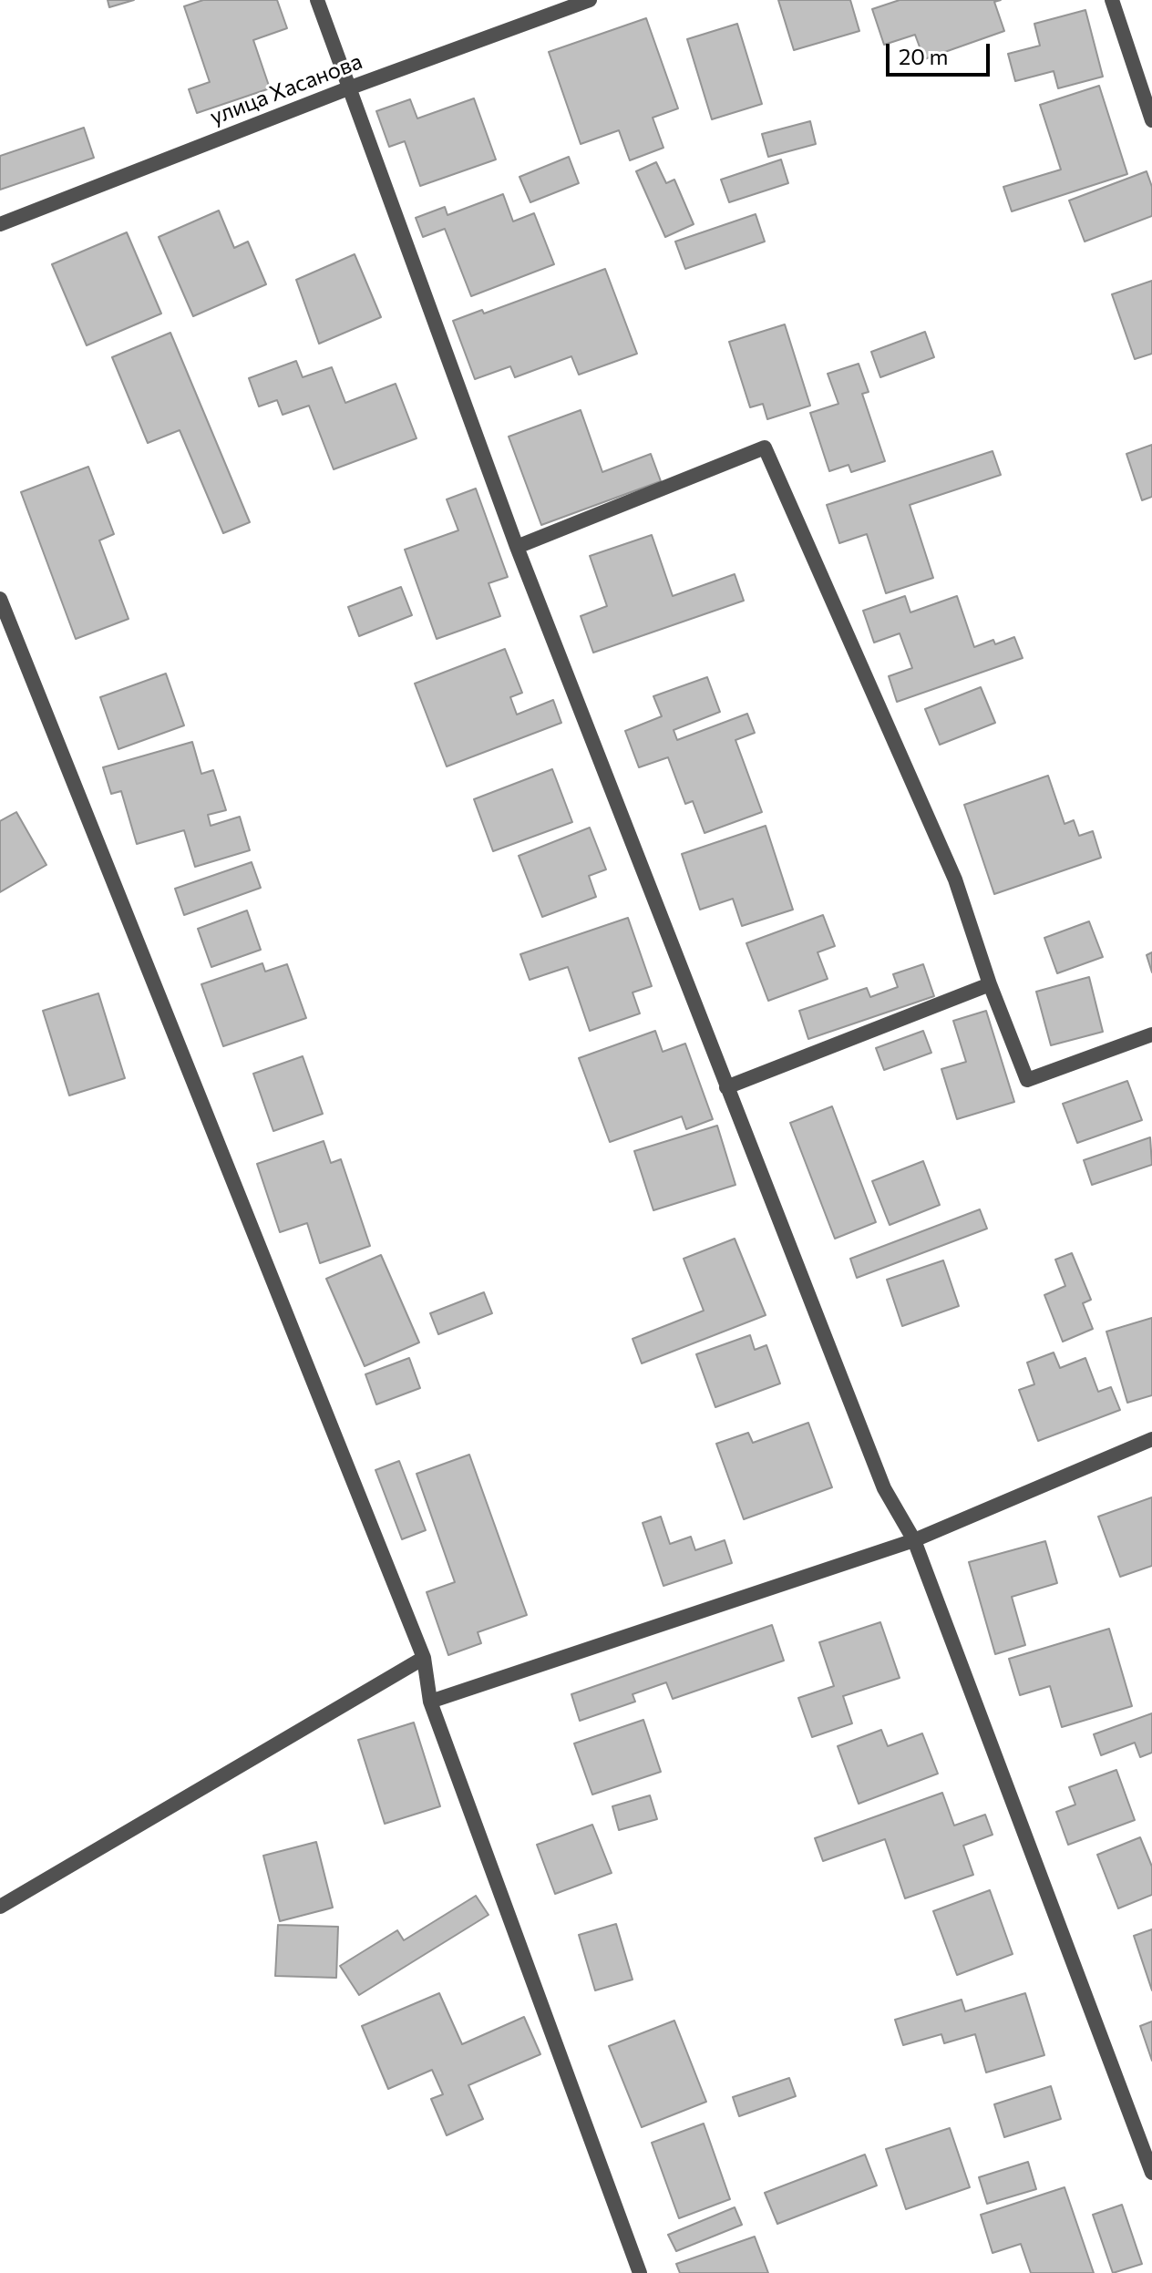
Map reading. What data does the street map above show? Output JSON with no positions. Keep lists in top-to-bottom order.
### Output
{
  "streets": {
    "street": ["улица Хасанова"]
  },
  "scale_bar": "20 m"
}
